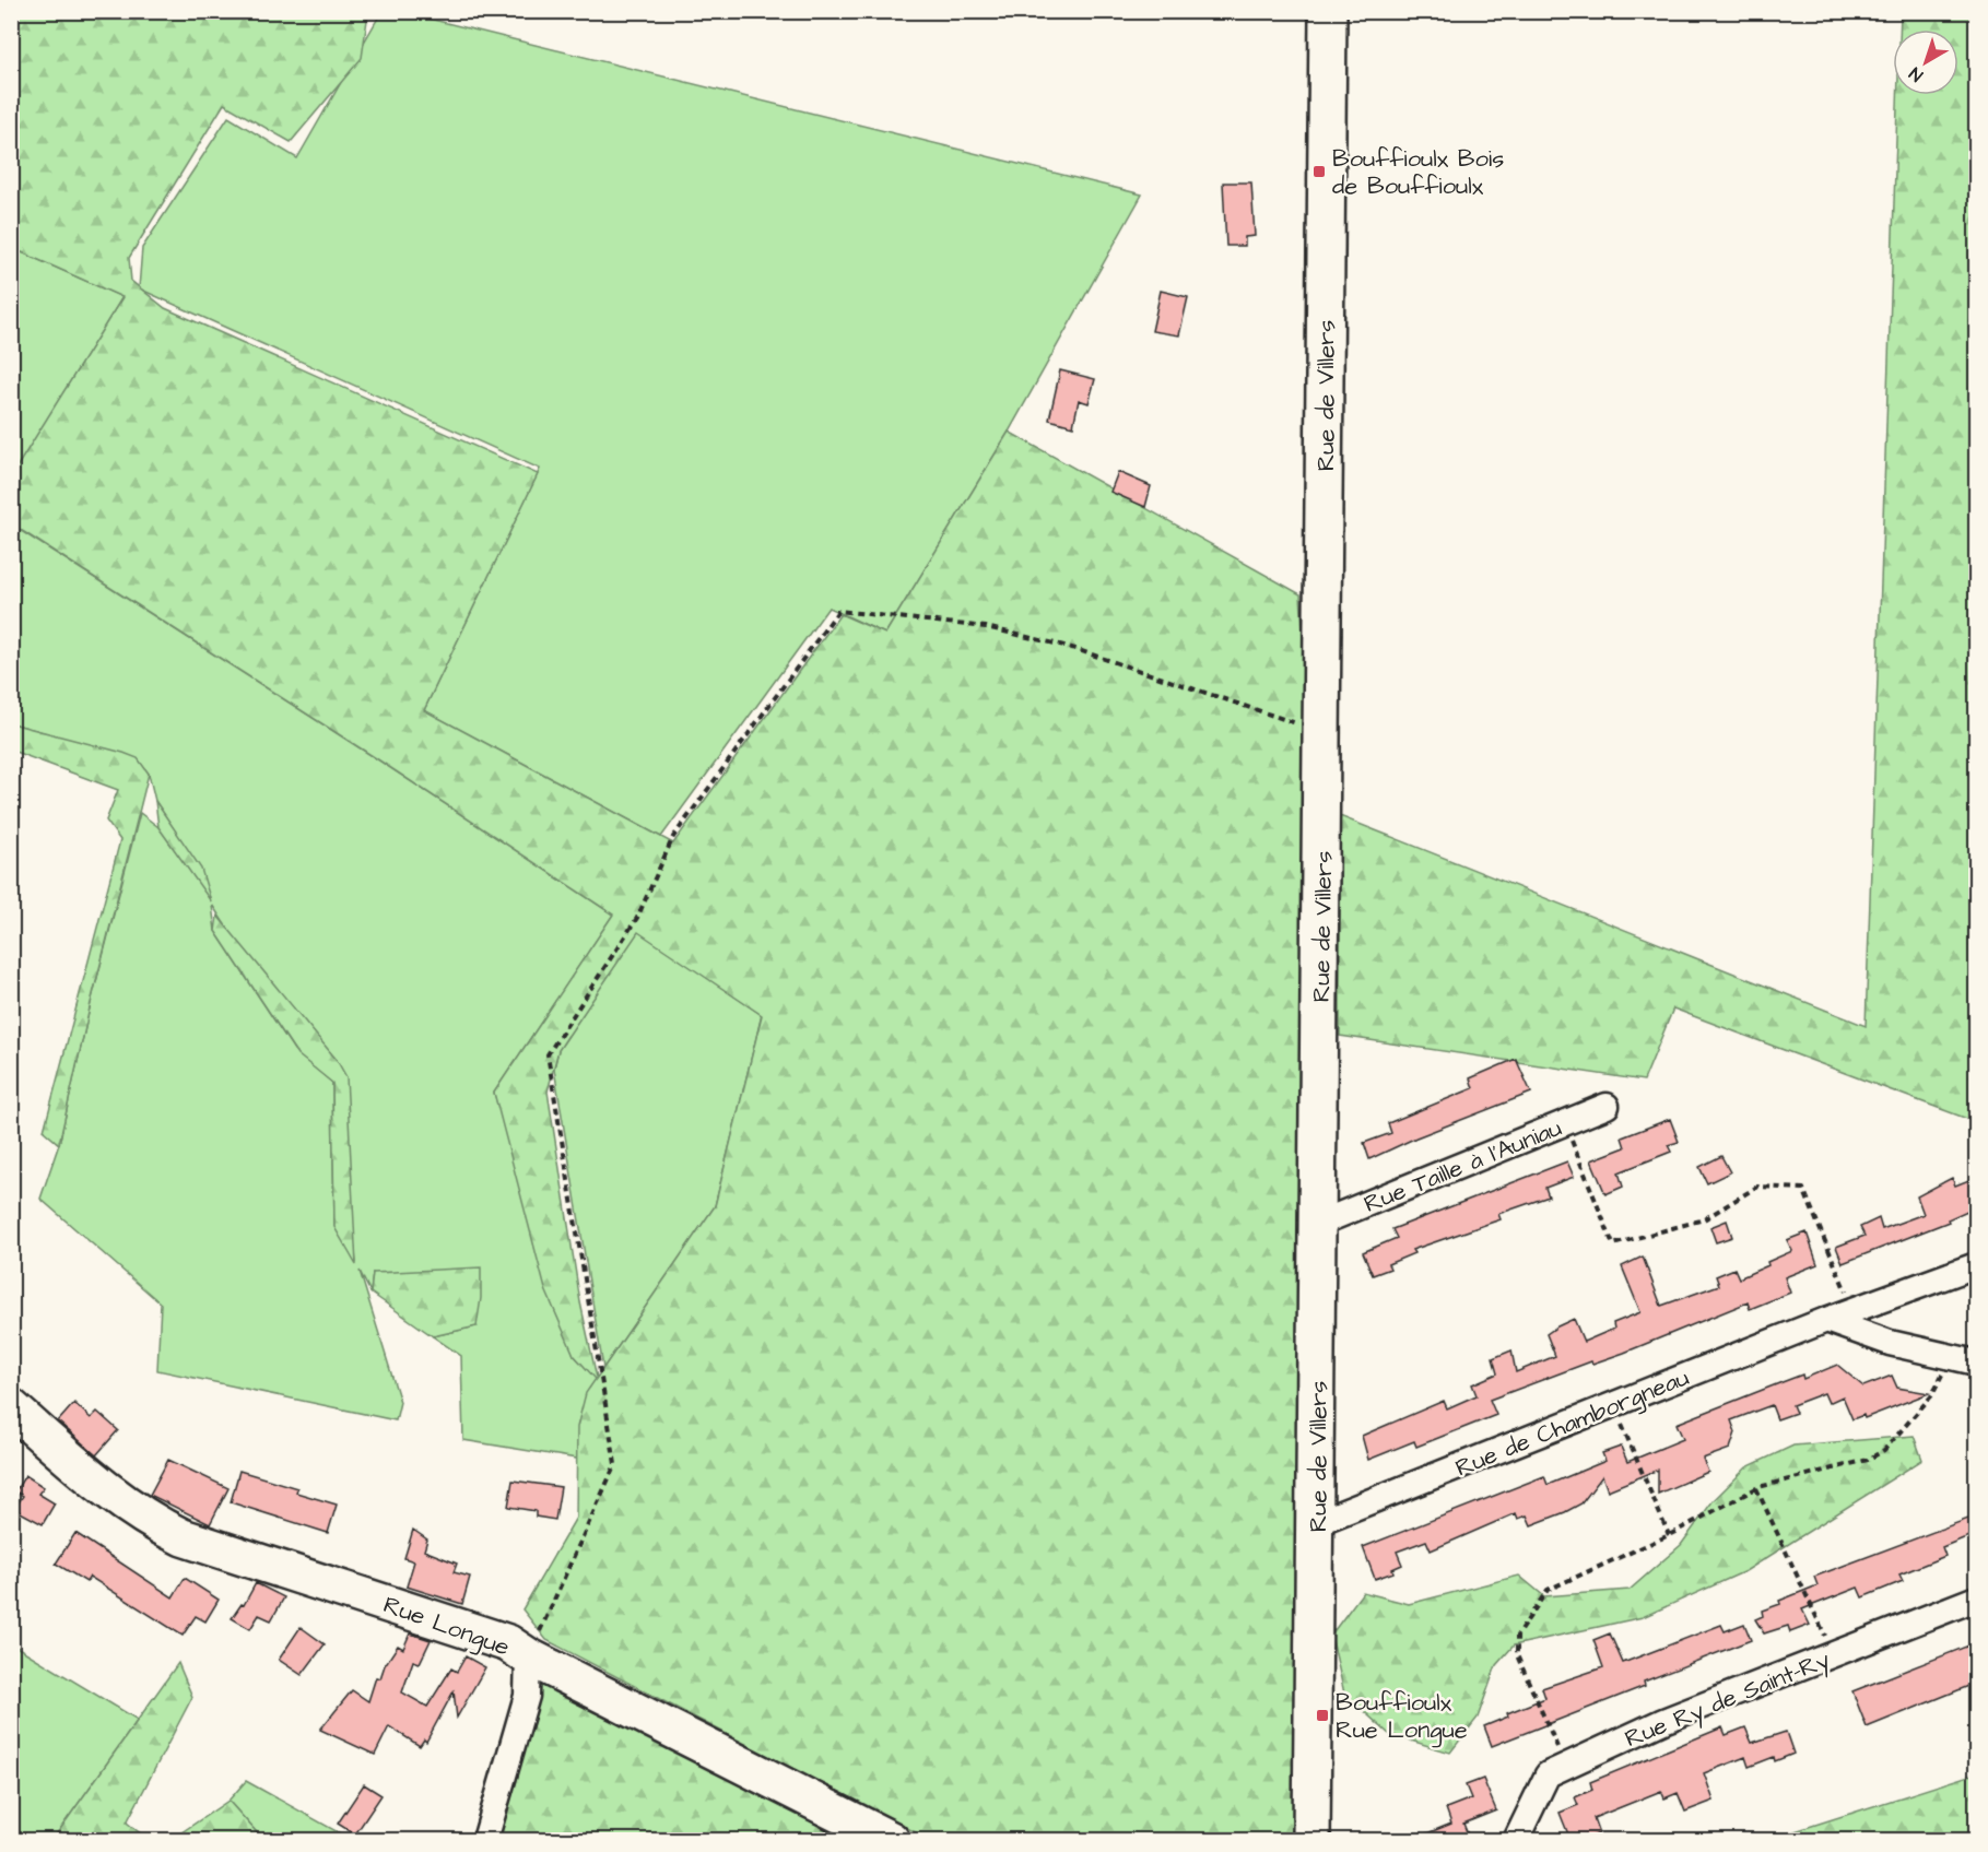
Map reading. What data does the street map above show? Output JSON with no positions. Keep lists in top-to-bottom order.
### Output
{
  "streets": {
    "street": [
      "Rue de Villers",
      "Rue Taille à l'Auniau",
      "Rue de Chamborgneau",
      "Rue Longue",
      "Rue Ry de Saint-Ry"
    ]
  },
  "crossings": [
    ["Rue de Villers", "Rue Taille à l'Auniau"],
    ["Rue de Villers", "Rue de Chamborgneau"]
  ],
  "places": {
    "transit": ["Bouffioulx Bois de Bouffioulx", "Bouffioulx Rue Longue"]
  },
  "north": "bottom left"
}
